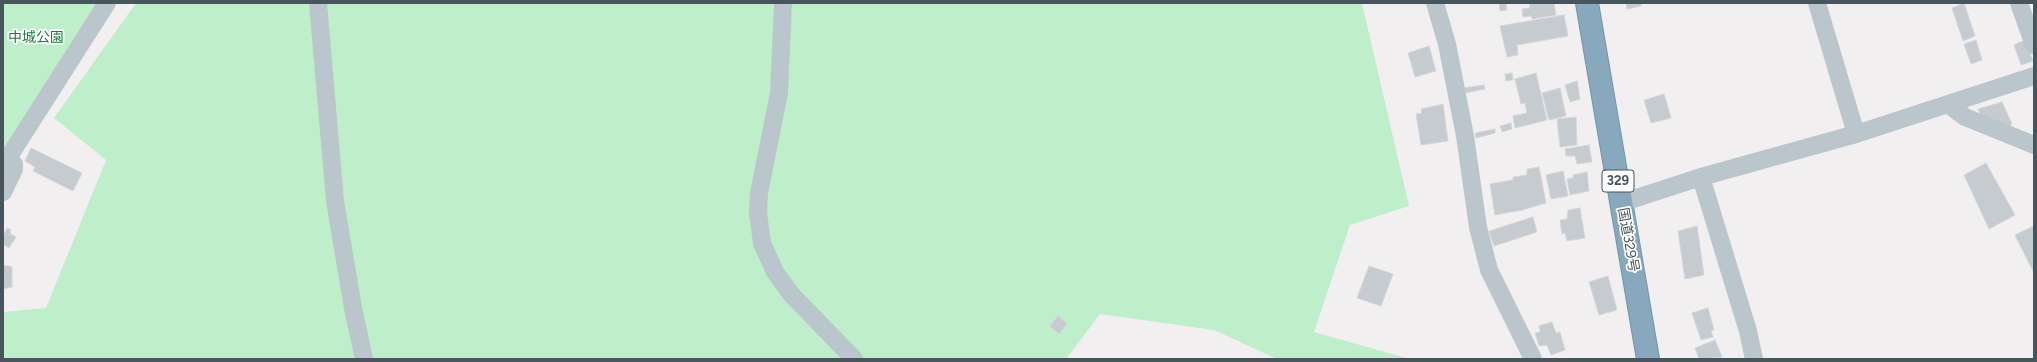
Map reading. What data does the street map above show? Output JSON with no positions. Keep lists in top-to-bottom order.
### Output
{
  "streets": {
    "highway": ["329", "国道329号"]
  },
  "parks": ["中城公園"]
}
